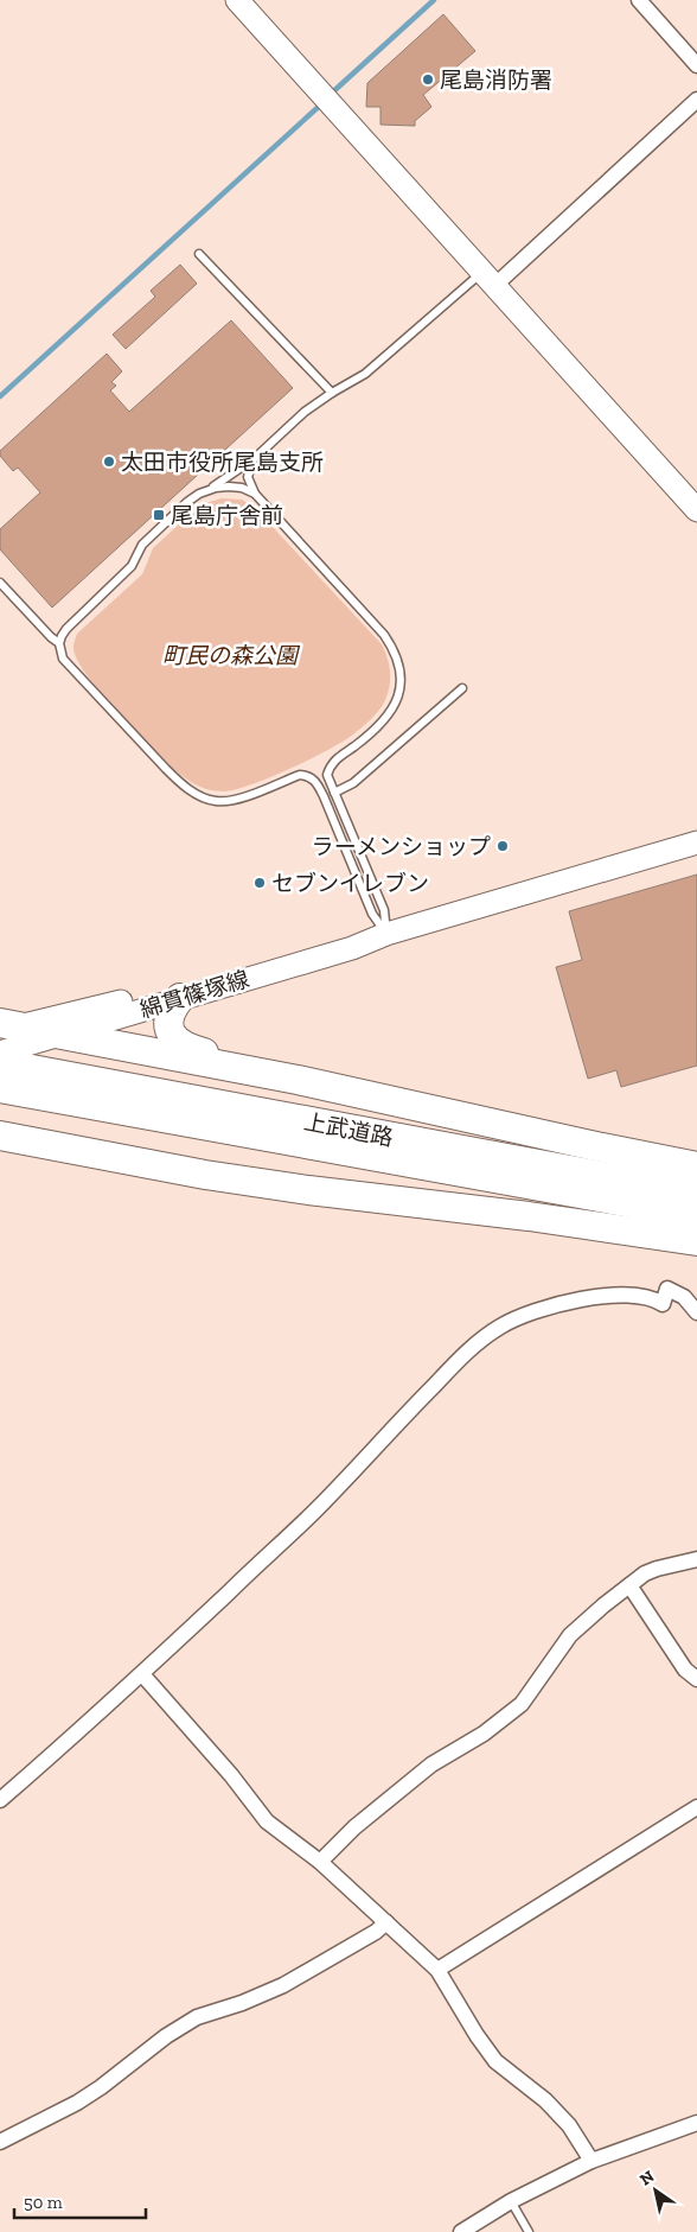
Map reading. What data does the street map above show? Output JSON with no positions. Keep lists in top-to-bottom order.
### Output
{
  "streets": {
    "highway": ["上武道路"],
    "main road": ["綿貫篠塚線"]
  },
  "parks": ["町民の森公園"],
  "places": {
    "other": [
      "尾島消防署",
      "太田市役所尾島支所",
      "ラーメンショップ",
      "セブンイレブン"
    ],
    "transit": ["尾島庁舎前"]
  },
  "scale_bar": "50 m",
  "north": "top left"
}
